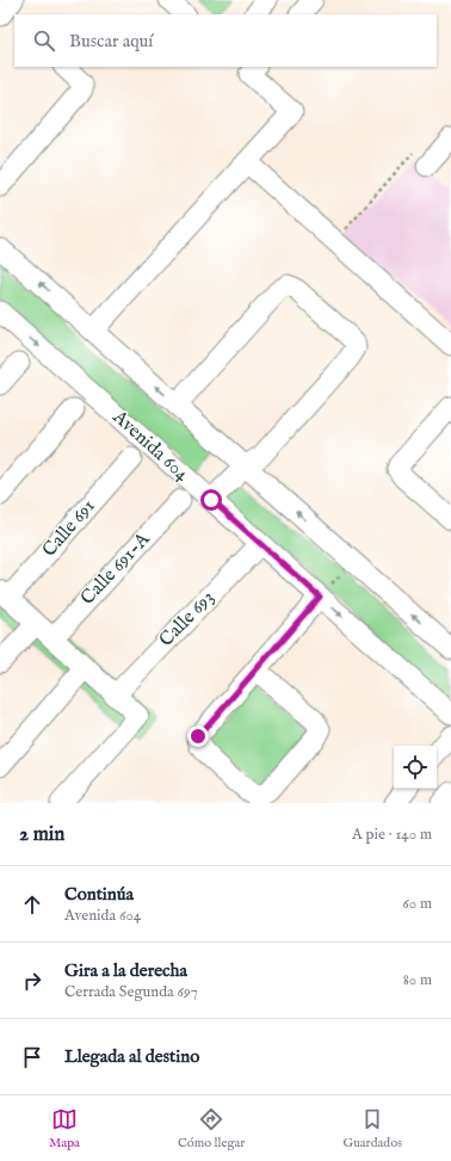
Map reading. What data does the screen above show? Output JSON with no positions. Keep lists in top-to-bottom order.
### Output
{
  "streets": {
    "street": [
      "Avenida 604",
      "Calle 691",
      "Calle 691-A",
      "Calle 693"
    ]
  },
  "crossings": [
    ["Avenida 604", "Calle 693"]
  ],
  "page": {
    "search": "Buscar aquí",
    "heading": ["2 min", "A pie · 140 m"],
    "list": [
      ["Continúa", "Avenida 604", "60 m"],
      ["Gira a la derecha", "Cerrada Segunda 697", "80 m"],
      "Llegada al destino"
    ],
    "nav": ["Mapa", "Cómo llegar", "Guardados"]
  }
}
